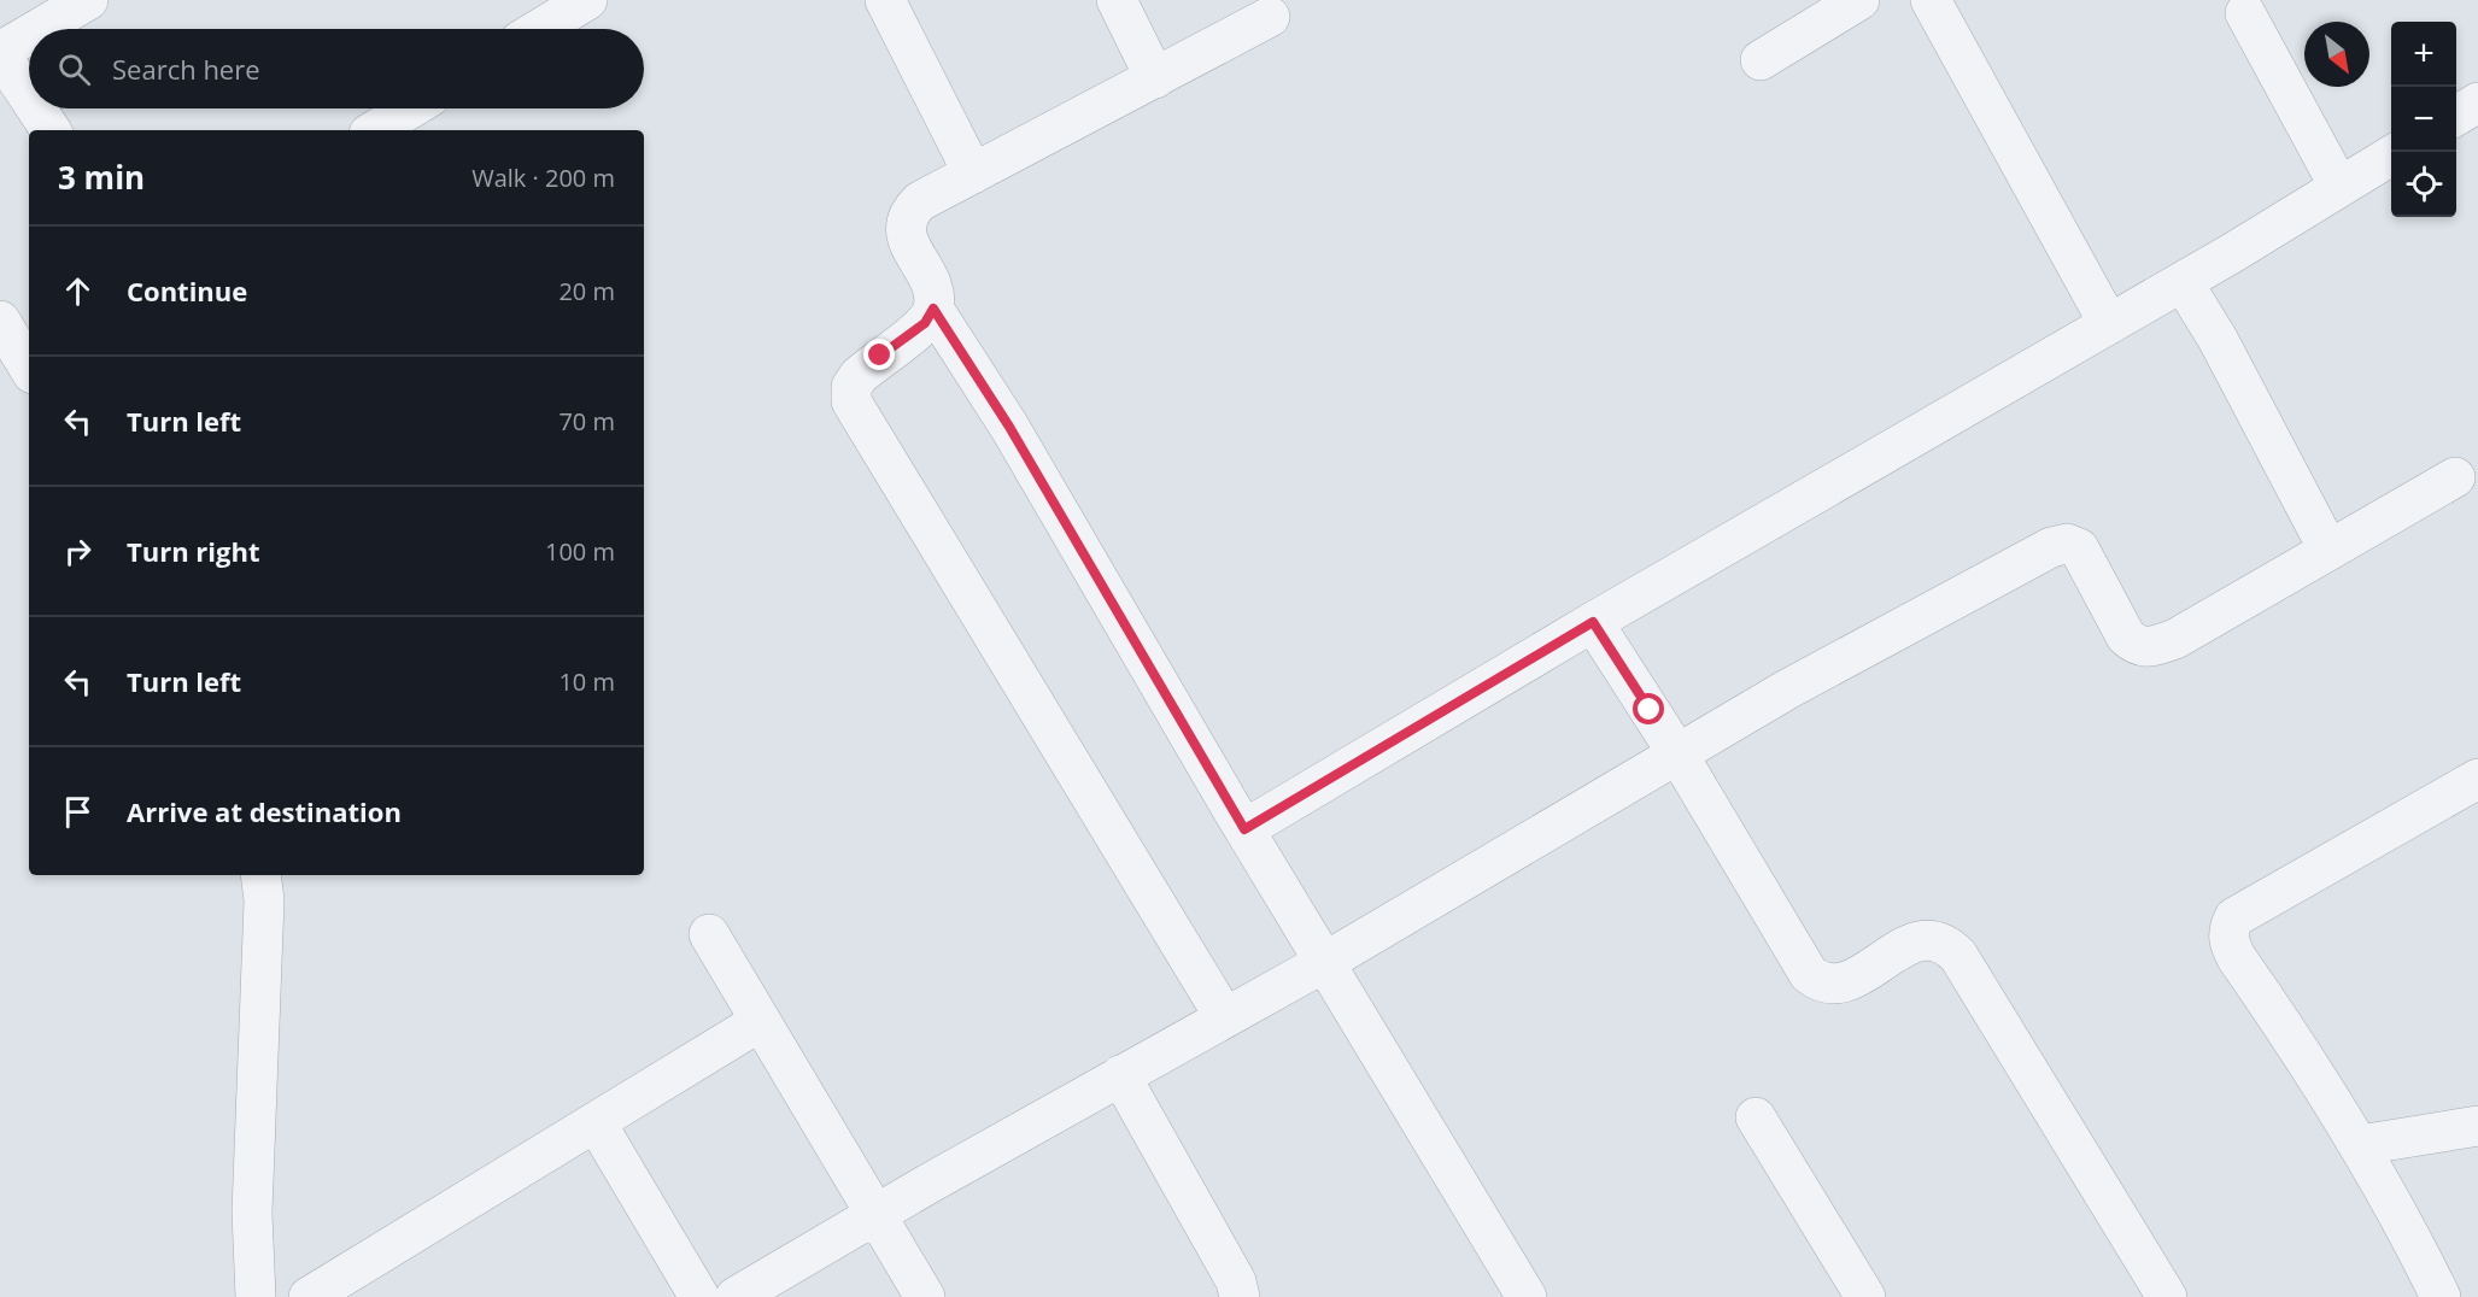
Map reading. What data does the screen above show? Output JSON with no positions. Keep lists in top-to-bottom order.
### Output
{
  "north": "bottom right",
  "page": {
    "map_buttons": ["+", "−"],
    "search": "Search here",
    "heading": ["3 min", "Walk · 200 m"],
    "list": [
      ["Continue", "20 m"],
      ["Turn left", "70 m"],
      ["Turn right", "100 m"],
      ["Turn left", "10 m"],
      "Arrive at destination"
    ]
  }
}
